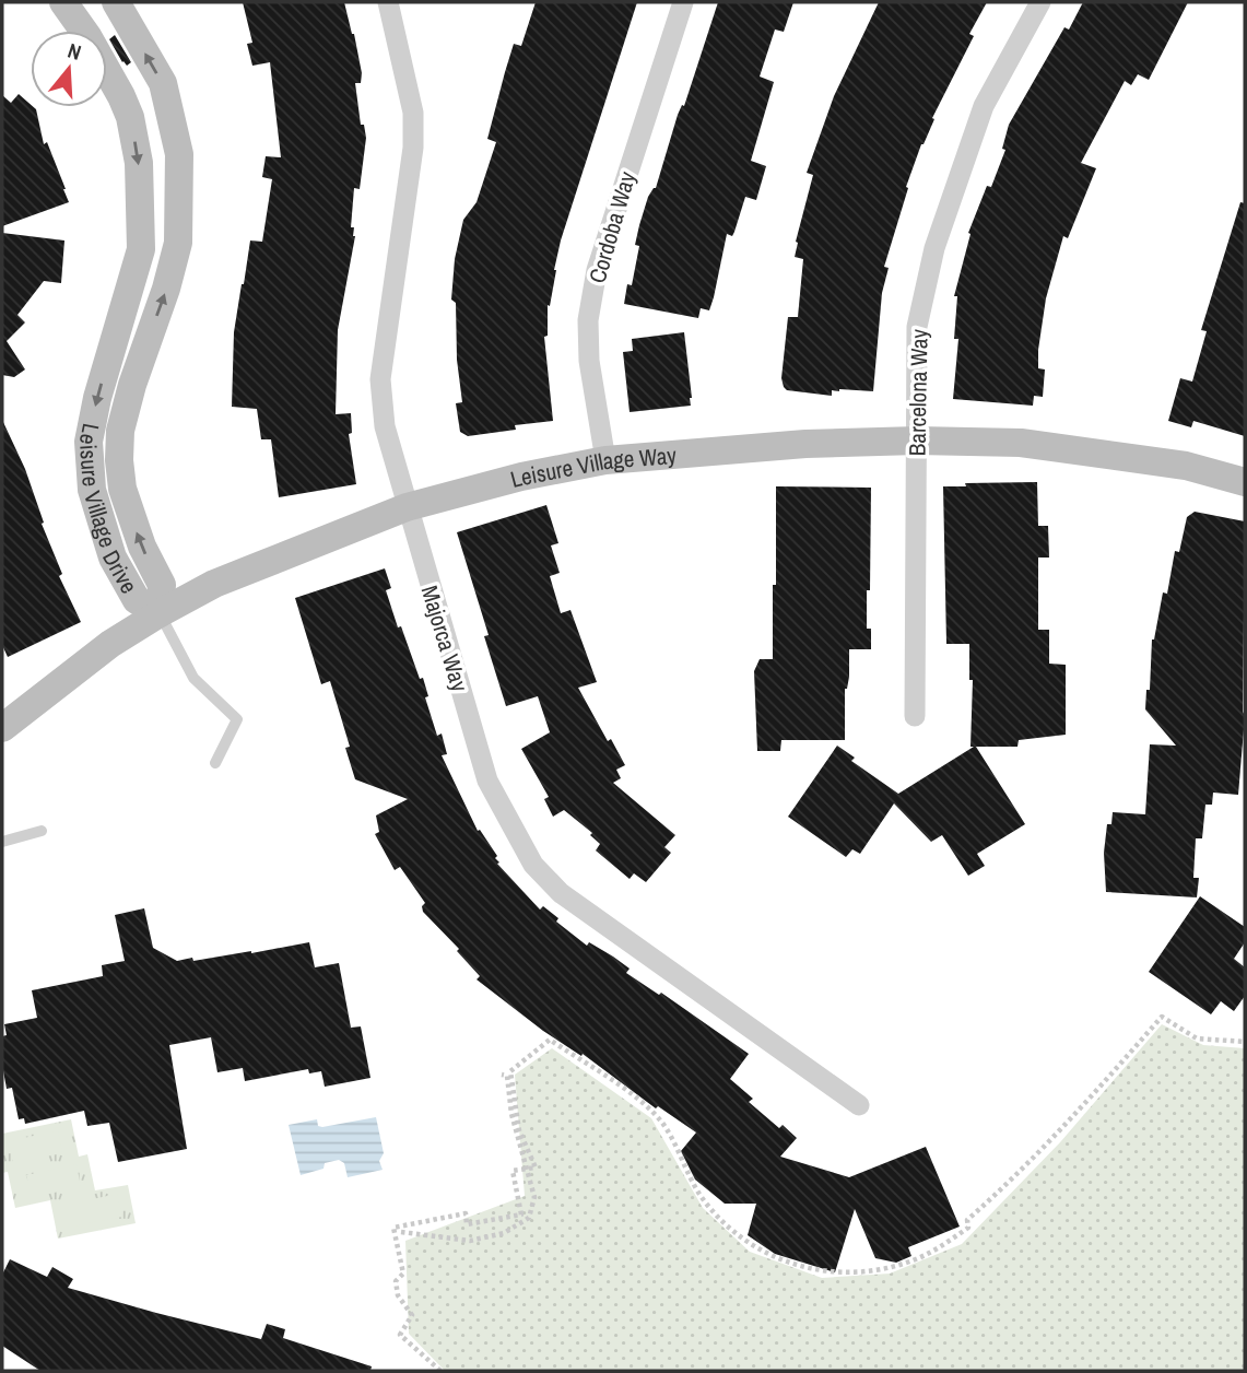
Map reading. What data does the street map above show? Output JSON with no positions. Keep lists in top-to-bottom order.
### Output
{
  "streets": {
    "street": [
      "Cordoba Way",
      "Barcelona Way",
      "Leisure Village Way",
      "Leisure Village Drive",
      "Majorca Way"
    ]
  },
  "crossings": [
    ["Cordoba Way", "Leisure Village Way"],
    ["Barcelona Way", "Leisure Village Way"],
    ["Leisure Village Way", "Leisure Village Drive"],
    ["Leisure Village Way", "Majorca Way"]
  ],
  "north": "top"
}
